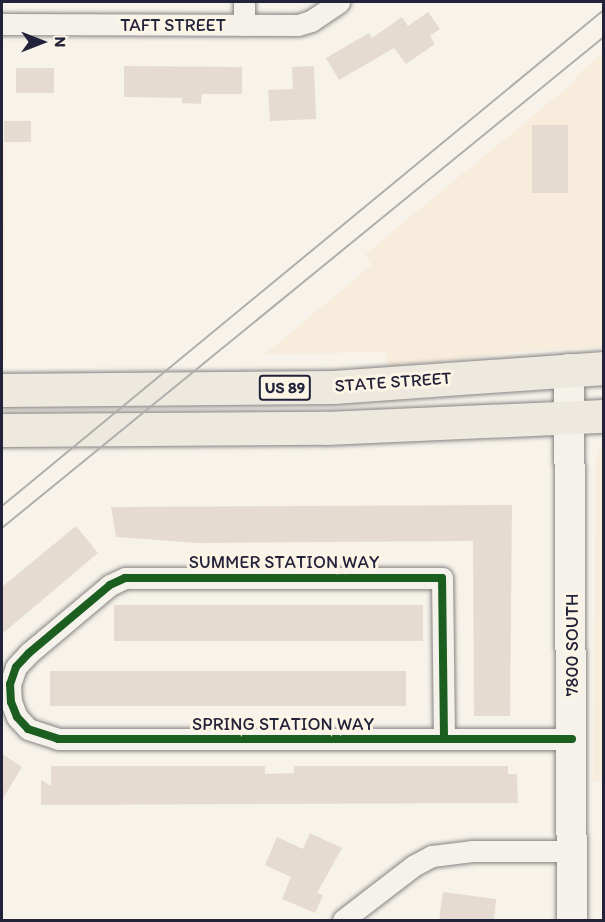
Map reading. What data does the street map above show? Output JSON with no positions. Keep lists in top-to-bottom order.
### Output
{
  "streets": {
    "main road": ["STATE STREET", "US 89", "7800 SOUTH"],
    "street": ["TAFT STREET", "SUMMER STATION WAY", "SPRING STATION WAY"]
  },
  "crossings": [
    ["STATE STREET", "7800 SOUTH"],
    ["SUMMER STATION WAY", "SPRING STATION WAY"],
    ["7800 SOUTH", "SPRING STATION WAY"]
  ],
  "north": "right"
}
